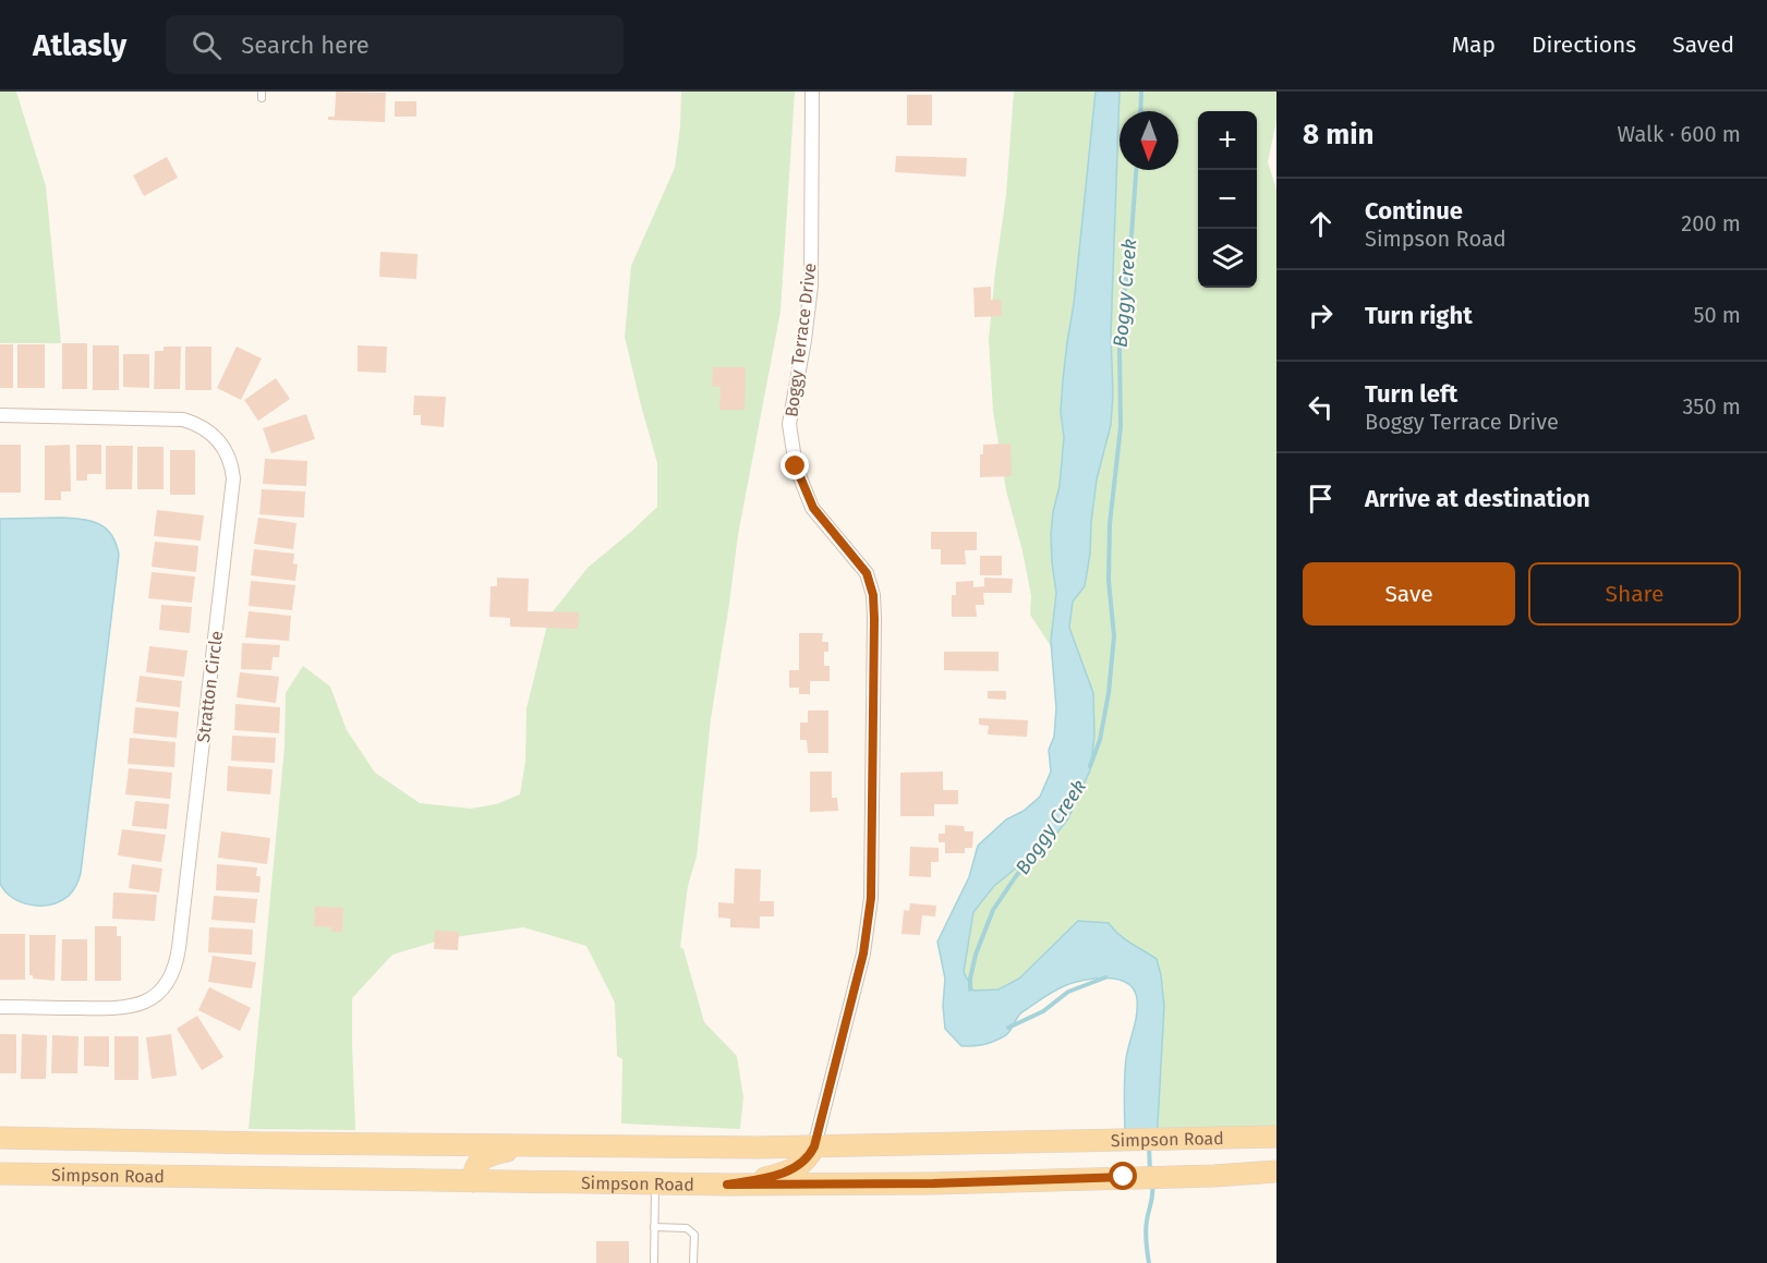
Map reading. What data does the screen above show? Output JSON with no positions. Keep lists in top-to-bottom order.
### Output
{
  "streets": {
    "main road": ["Simpson Road"],
    "street": ["Boggy Terrace Drive", "Stratton Circle"]
  },
  "crossings": [
    ["Boggy Terrace Drive", "Simpson Road"]
  ],
  "water": ["Boggy Creek"],
  "north": "bottom",
  "page": {
    "header": "Atlasly",
    "search": "Search here",
    "nav": ["Map", "Directions", "Saved"],
    "heading": ["8 min", "Walk · 600 m"],
    "map_buttons": ["+", "−"],
    "list": [
      ["Continue", "Simpson Road", "200 m"],
      ["Turn right", "50 m"],
      ["Turn left", "Boggy Terrace Drive", "350 m"],
      "Arrive at destination"
    ],
    "buttons": ["Save", "Share"]
  }
}
